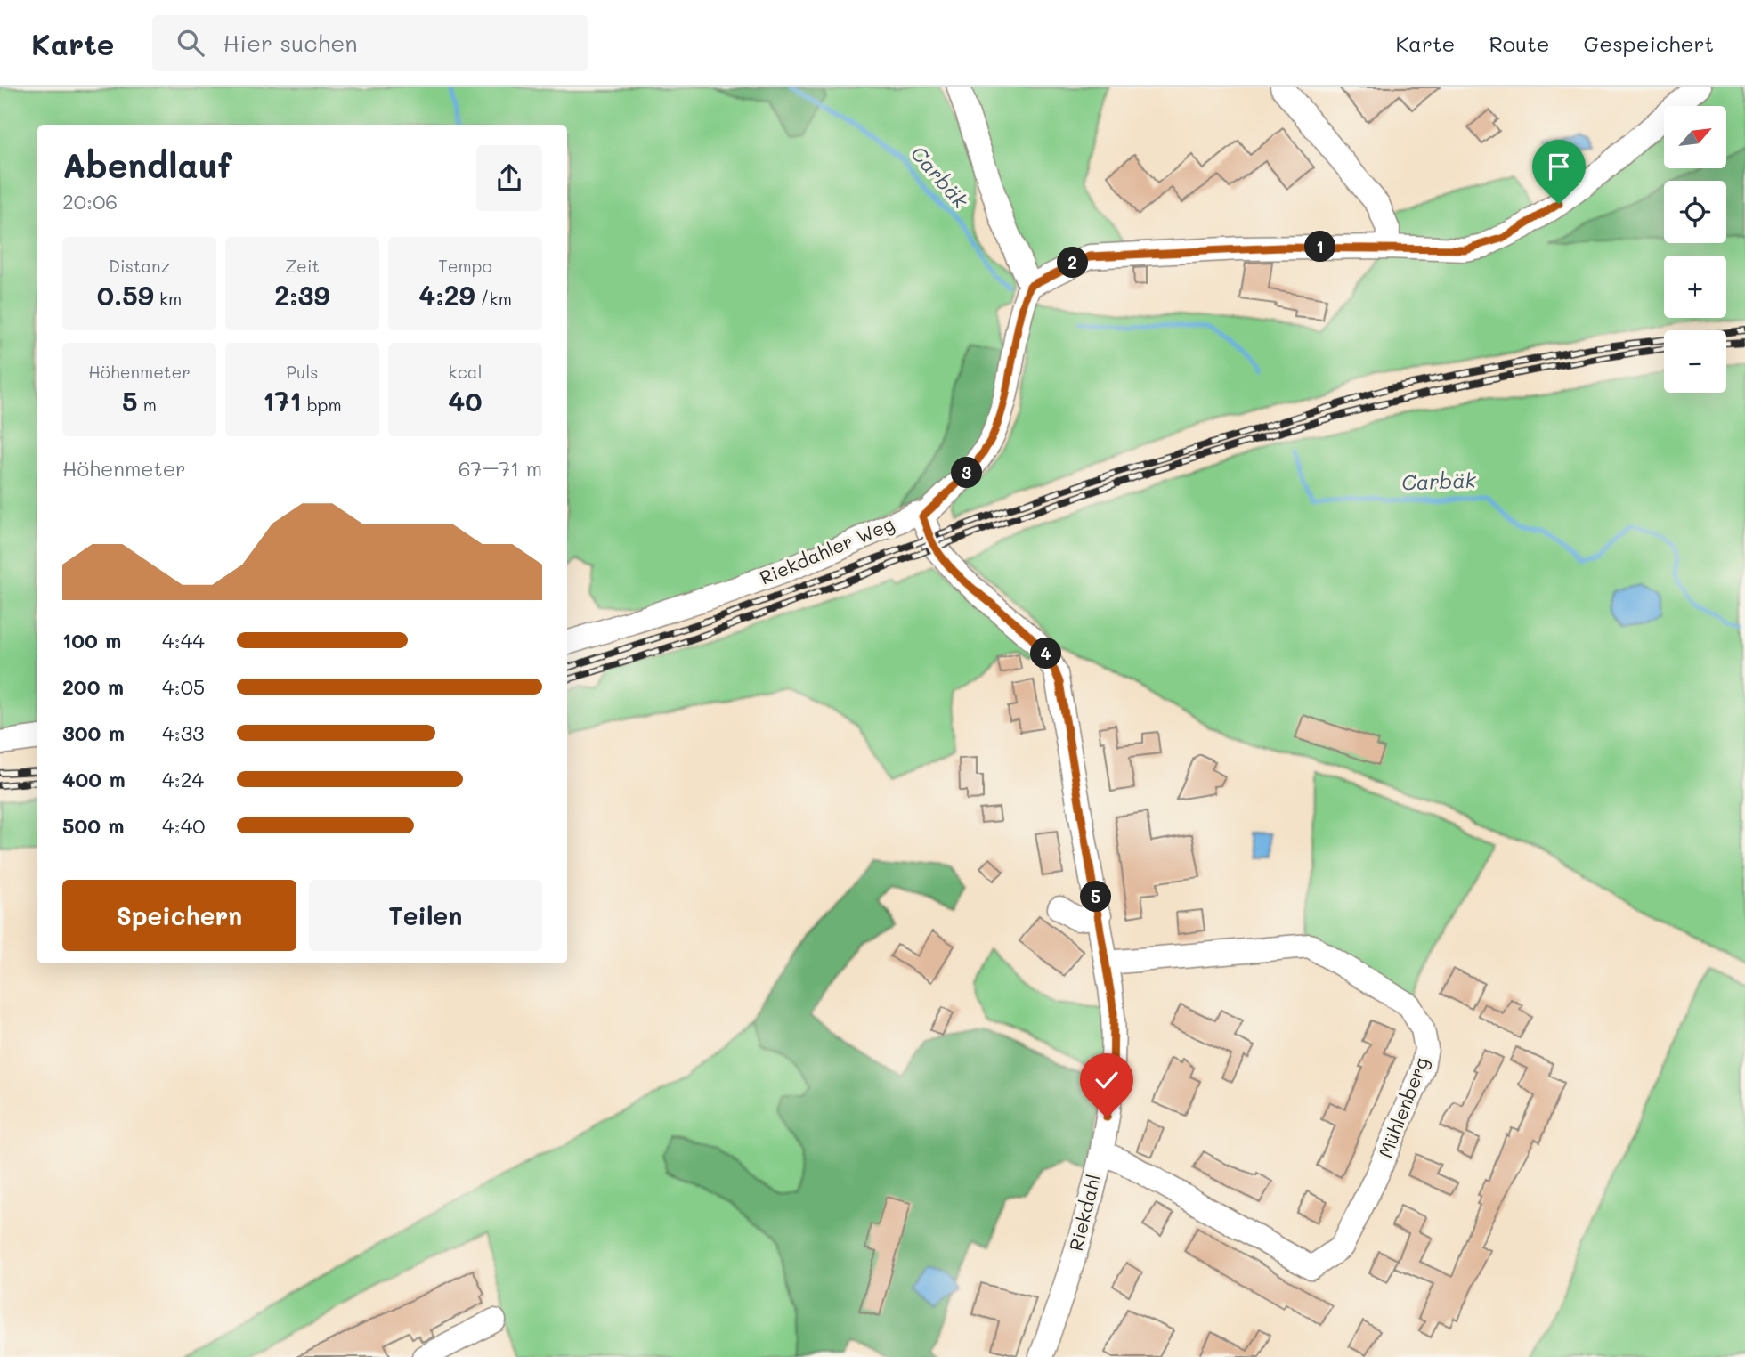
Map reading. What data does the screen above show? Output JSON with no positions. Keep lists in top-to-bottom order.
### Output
{
  "streets": {
    "street": ["Riekdahler Weg", "Mühlenberg", "Riekdahl"]
  },
  "crossings": [
    ["Riekdahler Weg", "Riekdahl"],
    ["Mühlenberg", "Riekdahl"]
  ],
  "water": ["Carbäk"],
  "north": "top right",
  "page": {
    "header": "Karte",
    "search": "Hier suchen",
    "nav": ["Karte", "Route", "Gespeichert"],
    "map_buttons": ["+", "−"],
    "heading": ["Abendlauf", "20:06"],
    "pins": [
      "1",
      "2",
      "3",
      "4",
      "5"
    ],
    "stats": [
      ["Distanz", "0.59 km"],
      ["Zeit", "2:39"],
      ["Tempo", "4:29 /km"],
      ["Höhenmeter", "5 m"],
      ["Puls", "171 bpm"],
      ["kcal", "40"]
    ],
    "chart": ["Höhenmeter", "67–71 m"],
    "list": [
      {
        "name": "100 m",
        "note": "4:44"
      },
      {
        "name": "200 m",
        "note": "4:05"
      },
      {
        "name": "300 m",
        "note": "4:33"
      },
      {
        "name": "400 m",
        "note": "4:24"
      },
      {
        "name": "500 m",
        "note": "4:40"
      }
    ],
    "buttons": ["Speichern", "Teilen"]
  }
}
